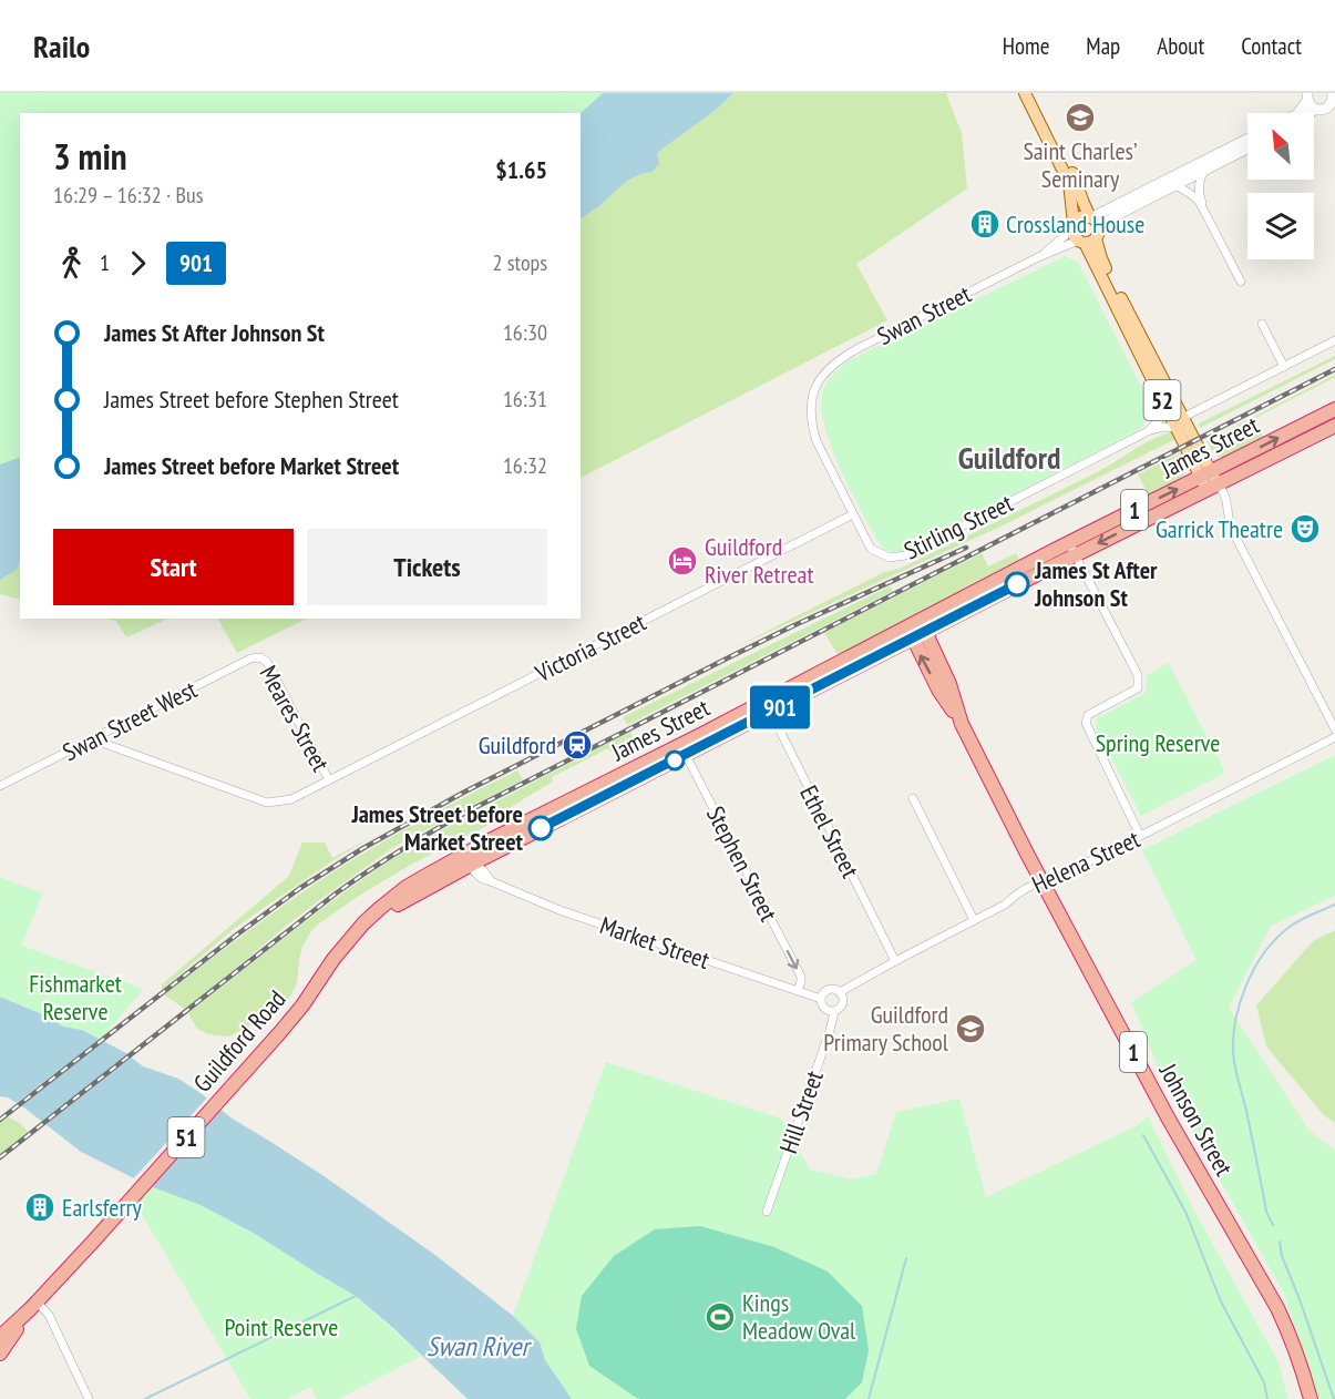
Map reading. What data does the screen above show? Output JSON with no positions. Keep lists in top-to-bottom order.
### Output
{
  "streets": {
    "highway": [
      "James Street",
      "1",
      "Guildford Road",
      "Johnson Street",
      "51"
    ],
    "main road": ["52"],
    "street": [
      "Swan Street",
      "Stirling Street",
      "Victoria Street",
      "Meares Street",
      "Swan Street West",
      "Ethel Street",
      "Helena Street",
      "Stephen Street",
      "Market Street",
      "Hill Street"
    ]
  },
  "crossings": [
    ["Swan Street", "52"],
    ["Swan Street", "Stirling Street"],
    ["Swan Street", "Victoria Street"],
    ["52", "James Street"],
    ["52", "Stirling Street"],
    ["James Street", "Ethel Street"],
    ["James Street", "Stephen Street"],
    ["James Street", "Market Street"],
    ["James Street", "Guildford Road"],
    ["James Street", "Johnson Street"],
    ["Stirling Street", "Victoria Street"],
    ["Victoria Street", "Meares Street"],
    ["Meares Street", "Swan Street West"],
    ["Ethel Street", "Helena Street"],
    ["Helena Street", "Market Street"],
    ["Helena Street", "Hill Street"],
    ["Helena Street", "Johnson Street"],
    ["Stephen Street", "Market Street"],
    ["Market Street", "Hill Street"]
  ],
  "one_way": ["Stephen Street"],
  "districts": ["Guildford"],
  "water": ["Swan River"],
  "parks": ["Spring Reserve", "Fishmarket Reserve", "Point Reserve"],
  "places": {
    "school or university": ["Saint Charles’ Seminary", "Guildford Primary School"],
    "building": ["Crossland House", "Earlsferry"],
    "theatre": ["Garrick Theatre"],
    "hotel": ["Guildford River Retreat"],
    "other": ["James St After Johnson St", "James Street before Market Street"],
    "station": ["Guildford"],
    "sports": ["Kings Meadow Oval"]
  },
  "lines": ["bus line 901"],
  "north": "top left",
  "page": {
    "header": "Railo",
    "nav": [
      "Home",
      "Map",
      "About",
      "Contact"
    ],
    "on_map": "901",
    "heading": ["3 min", "16:29 – 16:32 · Bus", "$1.65"],
    "legs": ["1", "901", "2 stops"],
    "list": [
      {
        "name": "James St After Johnson St",
        "value": "16:30"
      },
      {
        "name": "James Street before Stephen Street",
        "value": "16:31"
      },
      {
        "name": "James Street before Market Street",
        "value": "16:32"
      }
    ],
    "buttons": ["Start", "Tickets"]
  }
}
